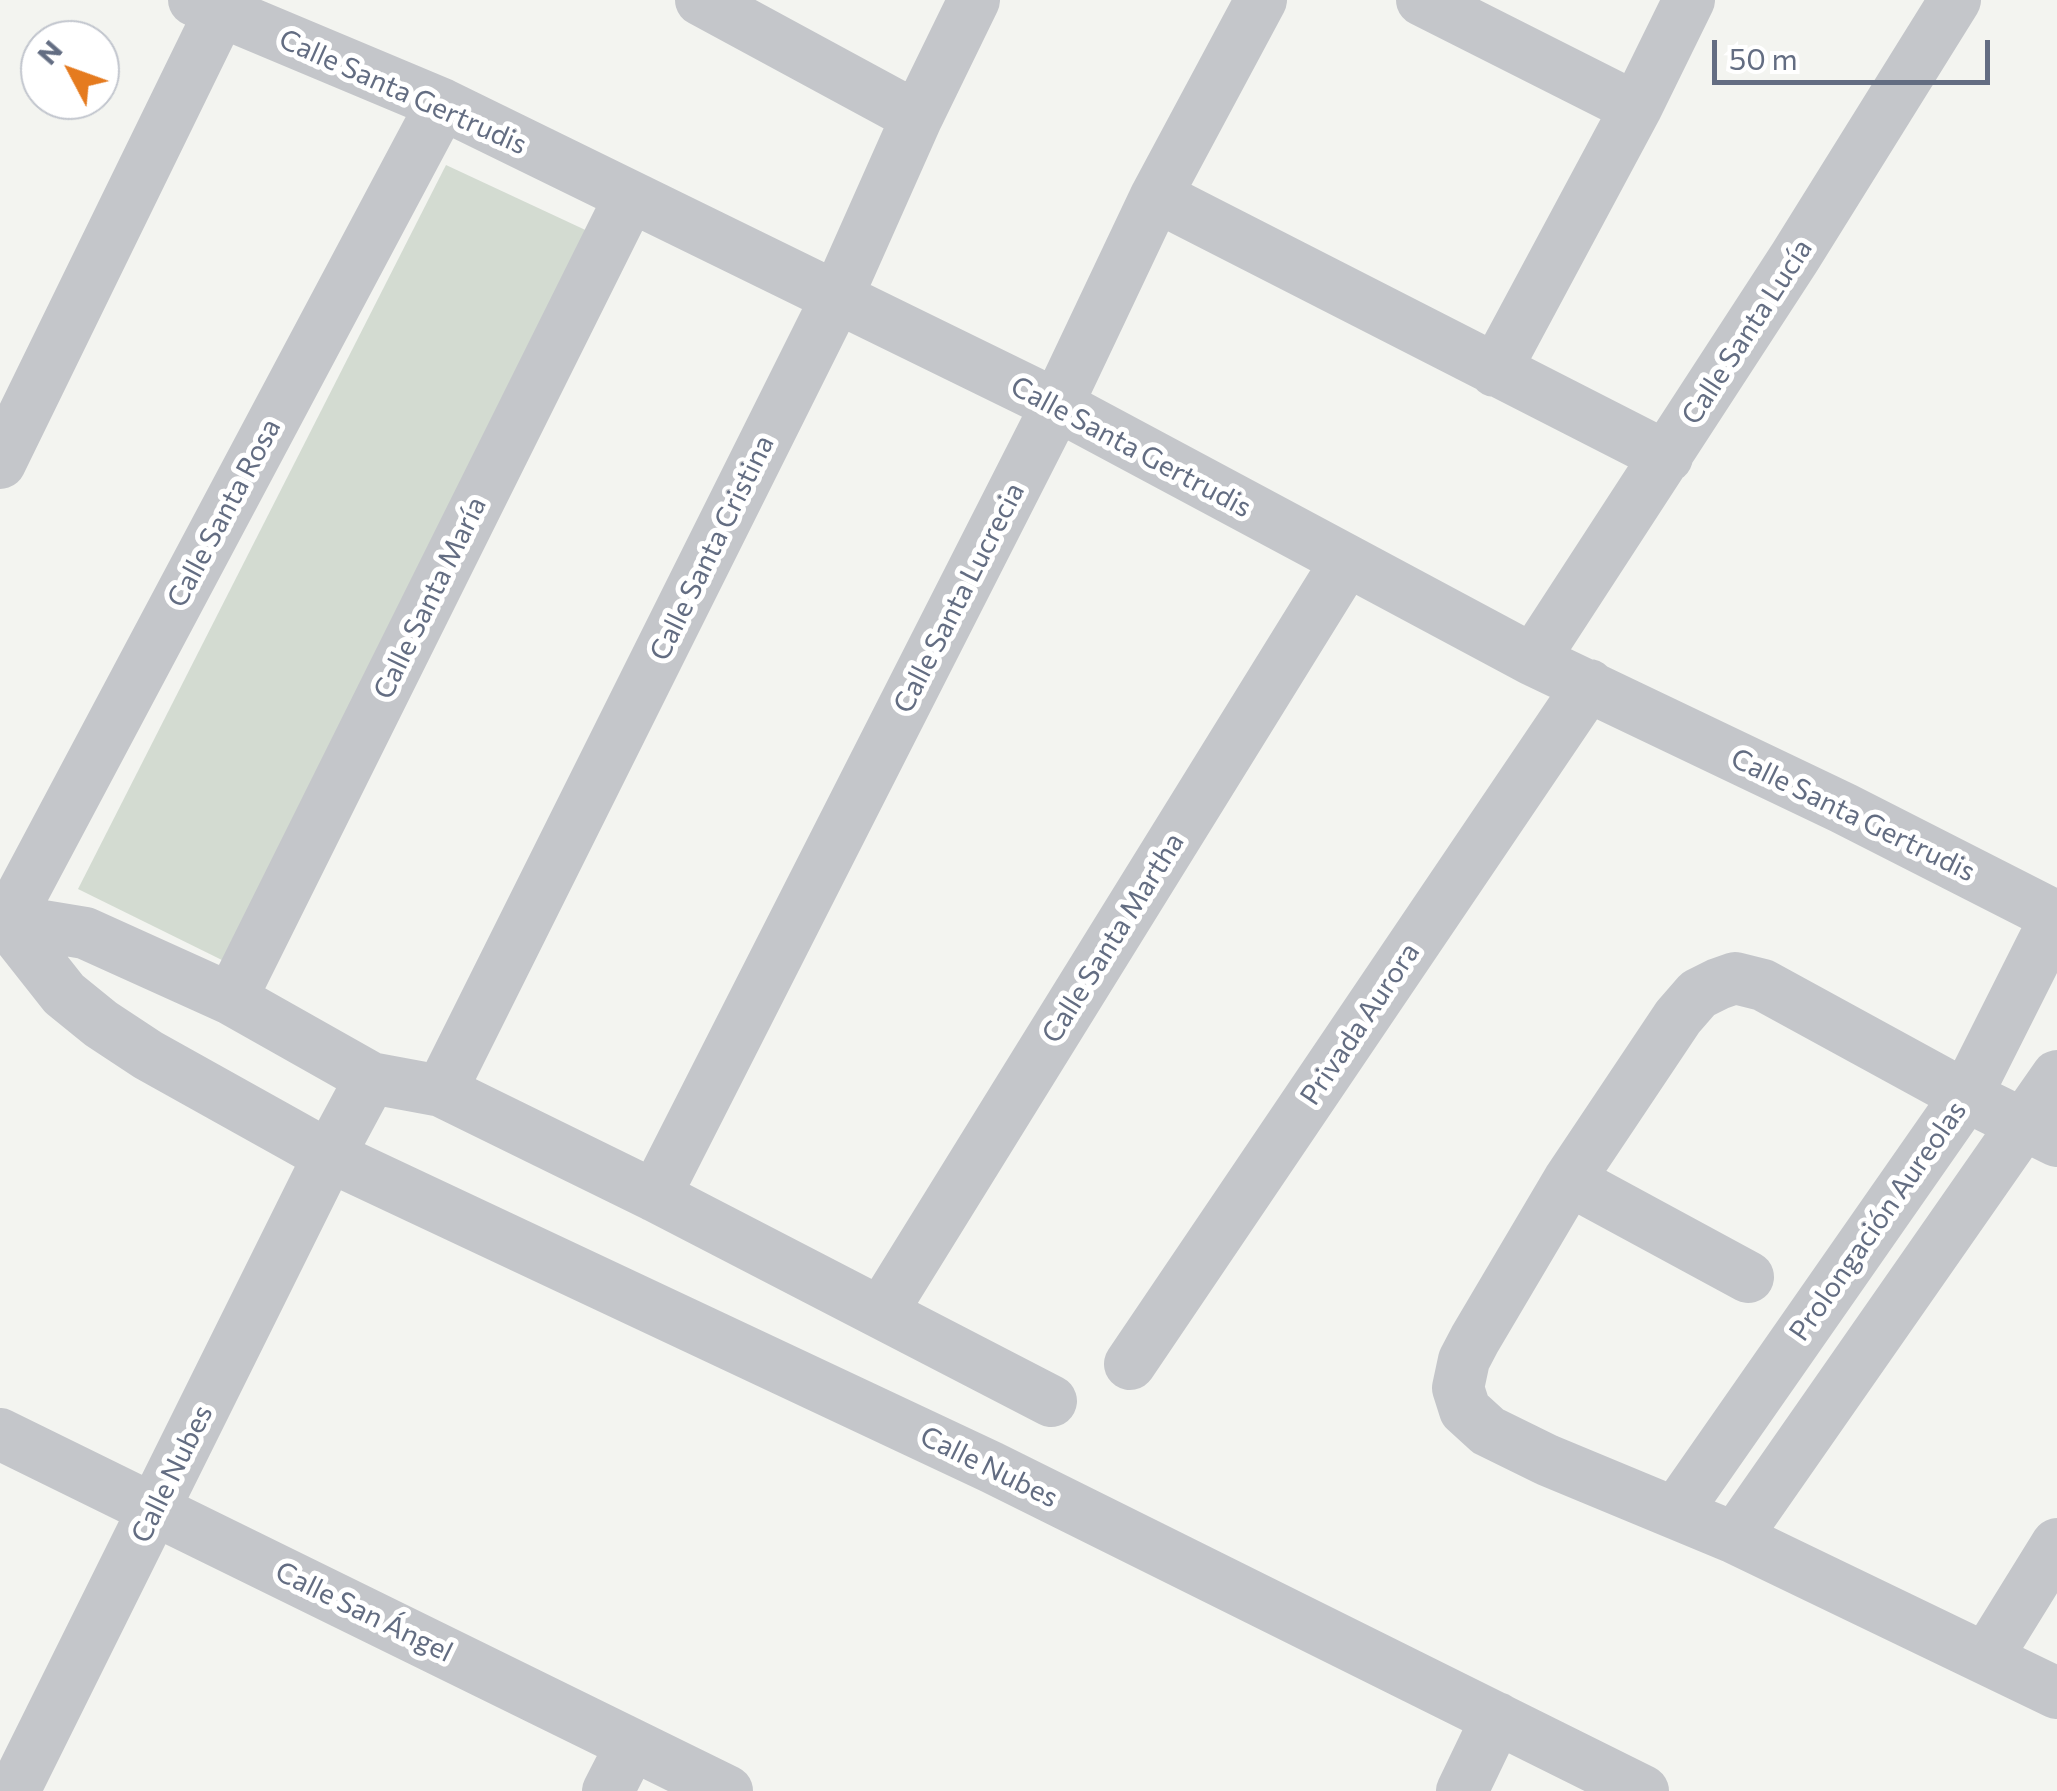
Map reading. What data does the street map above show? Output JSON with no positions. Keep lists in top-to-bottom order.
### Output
{
  "streets": {
    "street": [
      "Calle Santa Gertrudis",
      "Calle Santa Lucía",
      "Calle Santa Rosa",
      "Calle Santa Cristina",
      "Calle Santa María",
      "Calle Santa Lucrecia",
      "Calle Santa Martha",
      "Privada Aurora",
      "Prolongación Aureolas",
      "Calle Nubes",
      "Calle San Ángel"
    ]
  },
  "crossings": [
    ["Calle Santa Gertrudis", "Calle Santa Lucía"],
    ["Calle Santa Gertrudis", "Calle Santa Rosa"],
    ["Calle Santa Gertrudis", "Calle Santa Cristina"],
    ["Calle Santa Gertrudis", "Calle Santa María"],
    ["Calle Santa Gertrudis", "Calle Santa Lucrecia"],
    ["Calle Santa Gertrudis", "Calle Santa Martha"],
    ["Calle Santa Gertrudis", "Privada Aurora"],
    ["Calle Santa Gertrudis", "Prolongación Aureolas"],
    ["Calle Santa Rosa", "Calle Nubes"],
    ["Calle Nubes", "Calle San Ángel"]
  ],
  "scale_bar": "50 m",
  "north": "top left"
}
